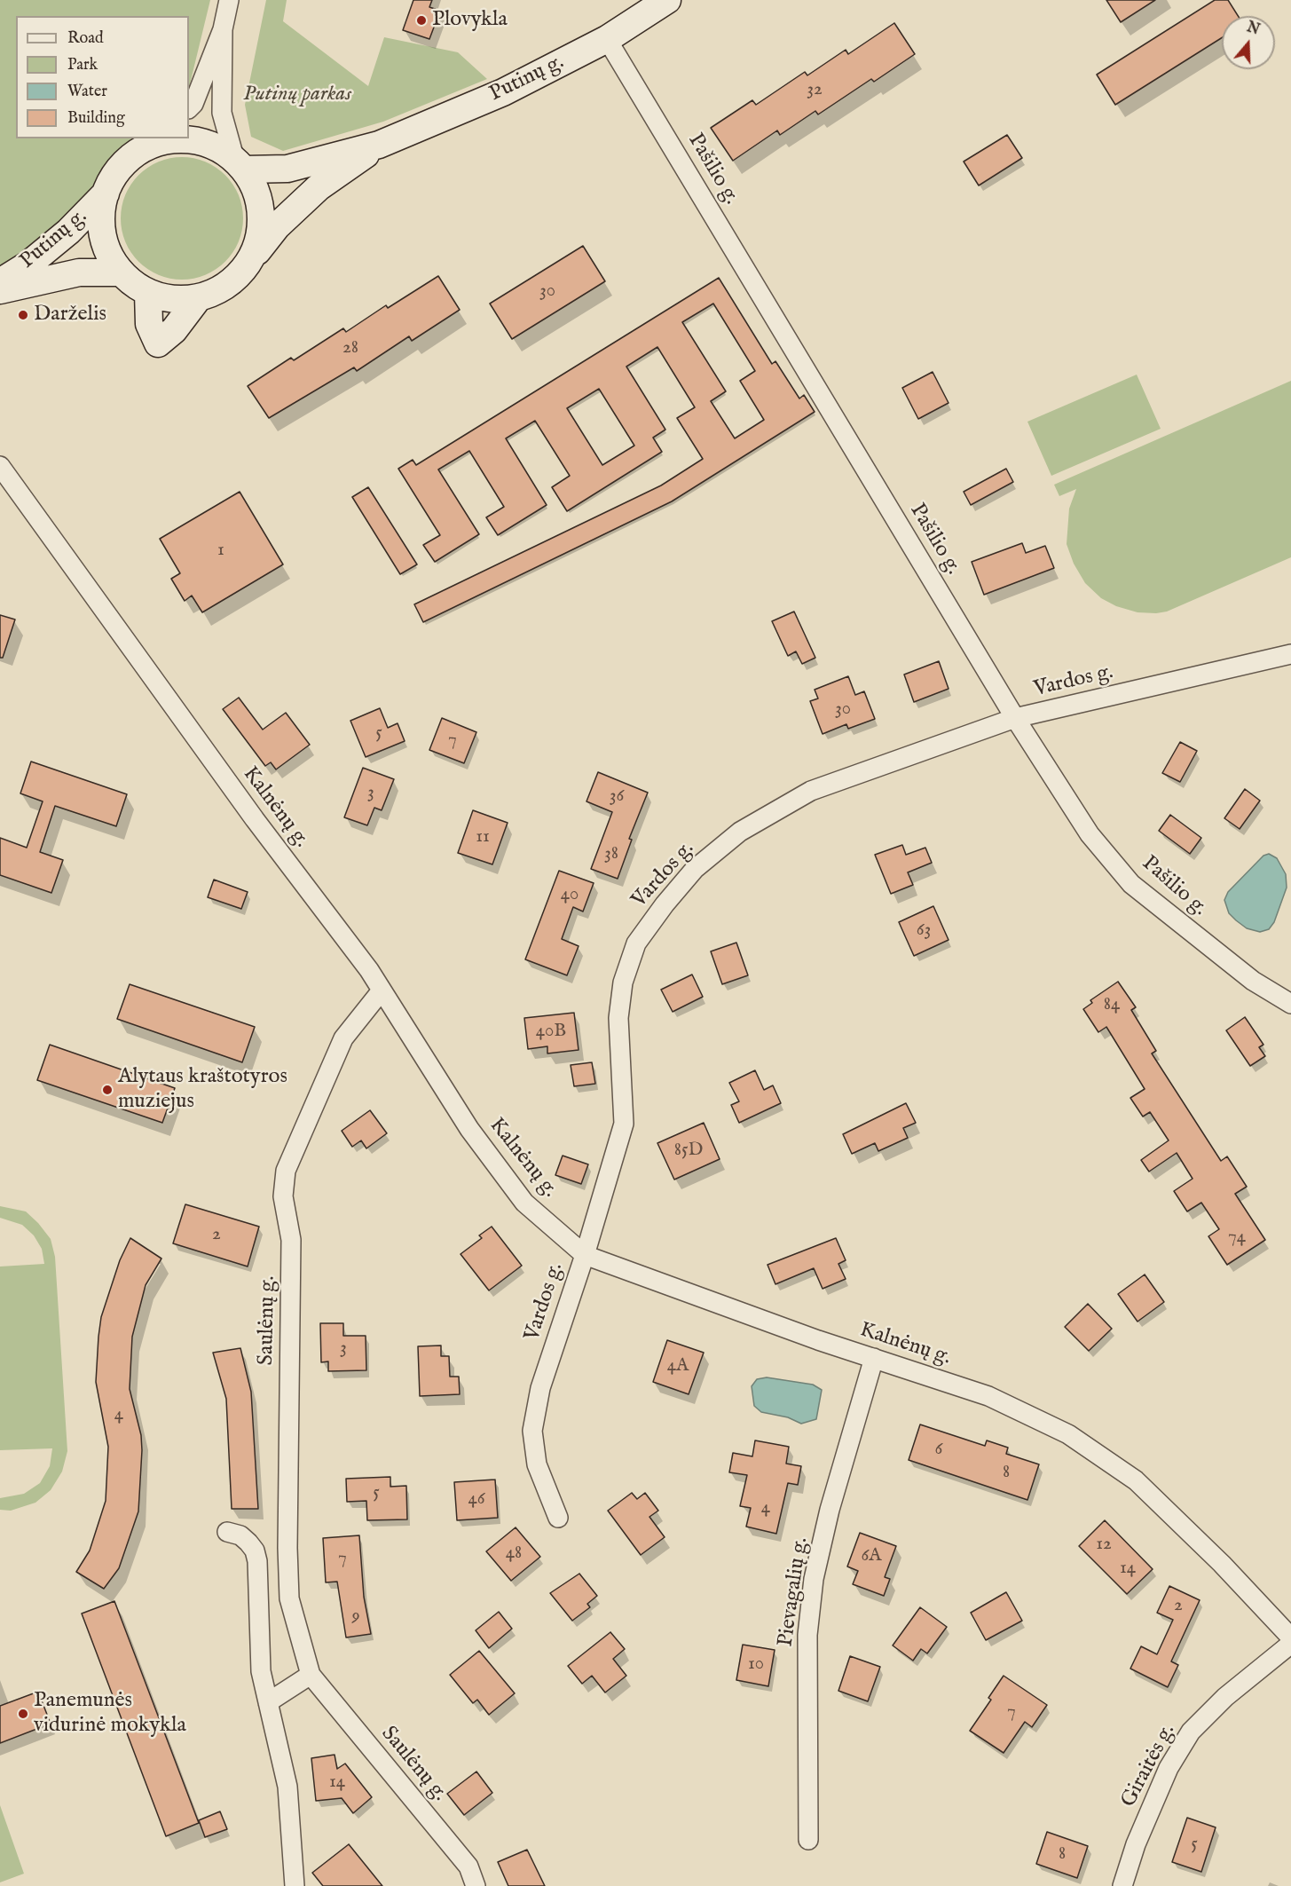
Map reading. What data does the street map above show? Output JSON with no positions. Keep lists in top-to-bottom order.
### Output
{
  "streets": {
    "main road": ["Putinų g."],
    "street": [
      "Pašilio g.",
      "Vardos g.",
      "Kalnėnų g.",
      "Saulėnų g.",
      "Pievagalių g.",
      "Giraitės g."
    ]
  },
  "crossings": [
    ["Putinų g.", "Pašilio g."],
    ["Pašilio g.", "Vardos g."],
    ["Vardos g.", "Kalnėnų g."],
    ["Kalnėnų g.", "Saulėnų g."],
    ["Kalnėnų g.", "Pievagalių g."]
  ],
  "parks": ["Putinų parkas"],
  "places": [
    "Plovykla",
    "Darželis",
    "Alytaus kraštotyros muziejus",
    "Panemunės vidurinė mokykla"
  ],
  "house_numbers": [
    "32",
    "30",
    "28",
    "1",
    "30",
    "5",
    "7",
    "3",
    "36",
    "11",
    "38",
    "40",
    "63",
    "84",
    "40B",
    "85D",
    "2",
    "74",
    "3",
    "4A",
    "4",
    "6",
    "8",
    "5",
    "46",
    "4",
    "12",
    "48",
    "6A",
    "7",
    "14",
    "2",
    "9",
    "10",
    "7",
    "14",
    "5",
    "8"
  ],
  "legend": [
    "Road",
    "Park",
    "Water",
    "Building"
  ],
  "north": "top"
}
